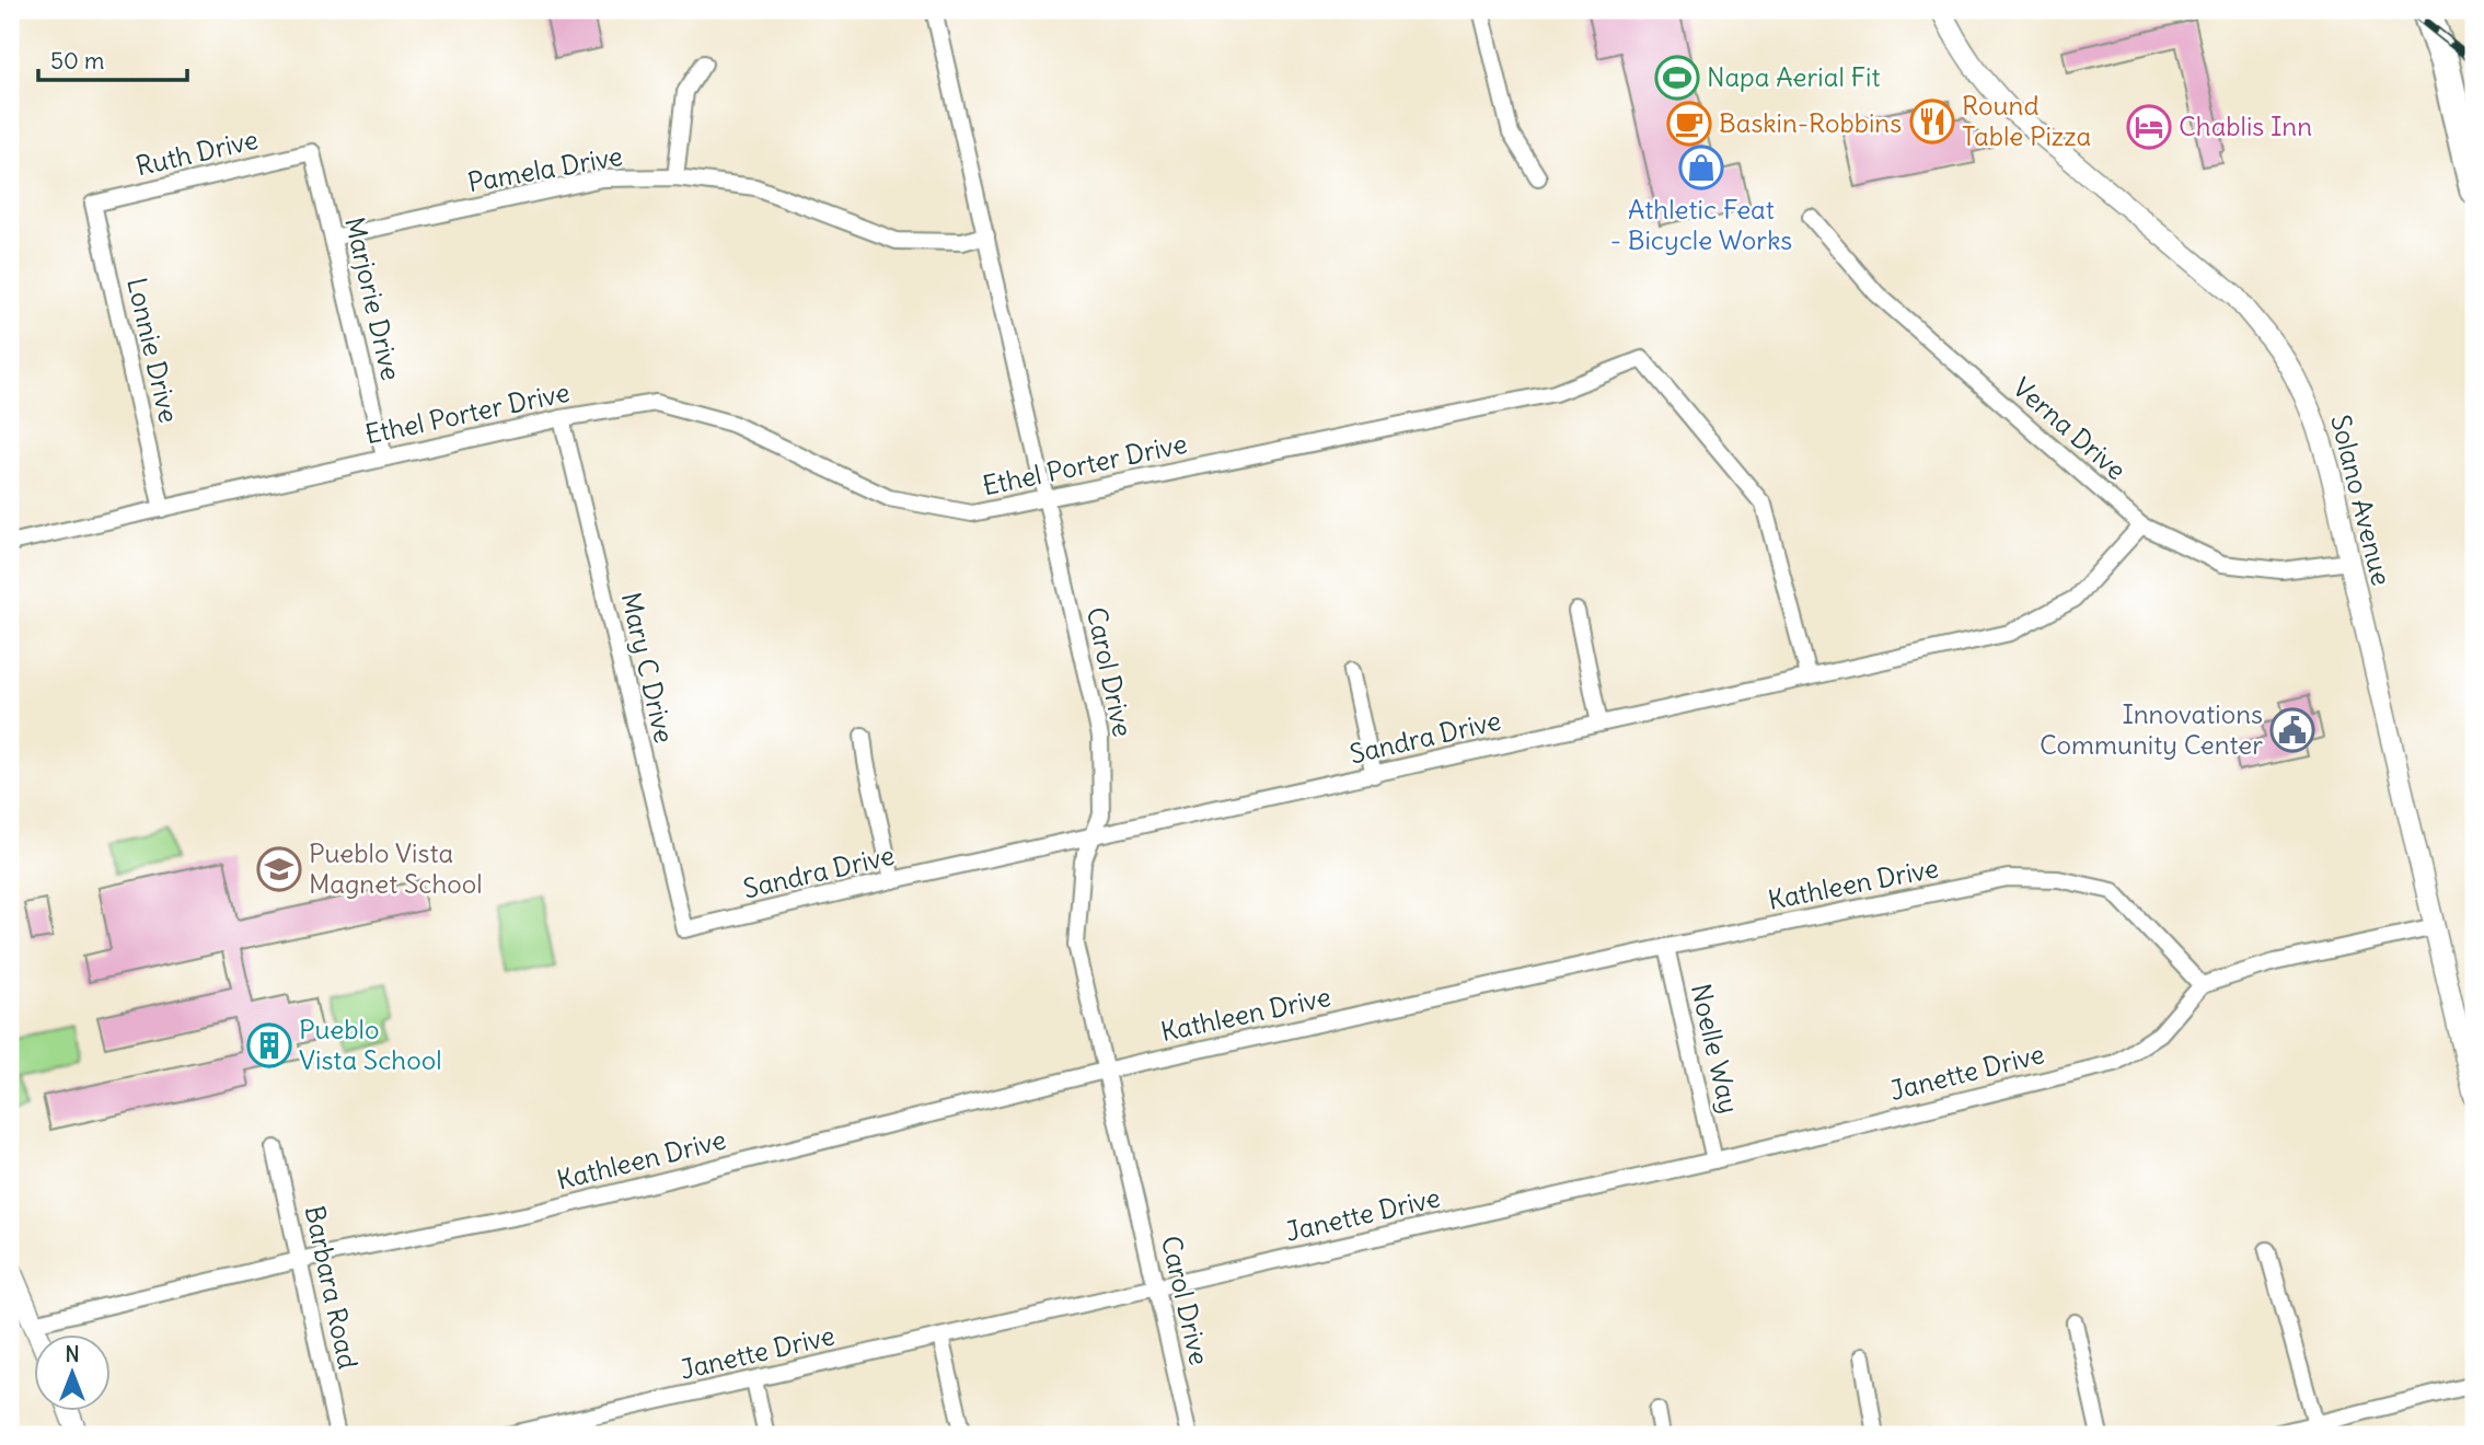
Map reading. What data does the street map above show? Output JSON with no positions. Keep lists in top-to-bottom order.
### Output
{
  "streets": {
    "street": [
      "Ruth Drive",
      "Pamela Drive",
      "Marjorie Drive",
      "Lonnie Drive",
      "Ethel Porter Drive",
      "Verna Drive",
      "Solano Avenue",
      "Mary C Drive",
      "Carol Drive",
      "Sandra Drive",
      "Kathleen Drive",
      "Noelle Way",
      "Janette Drive",
      "Barbara Road"
    ]
  },
  "crossings": [
    ["Ruth Drive", "Marjorie Drive"],
    ["Ruth Drive", "Lonnie Drive"],
    ["Pamela Drive", "Marjorie Drive"],
    ["Pamela Drive", "Carol Drive"],
    ["Marjorie Drive", "Ethel Porter Drive"],
    ["Lonnie Drive", "Ethel Porter Drive"],
    ["Ethel Porter Drive", "Mary C Drive"],
    ["Ethel Porter Drive", "Carol Drive"],
    ["Ethel Porter Drive", "Sandra Drive"],
    ["Verna Drive", "Solano Avenue"],
    ["Verna Drive", "Sandra Drive"],
    ["Mary C Drive", "Sandra Drive"],
    ["Carol Drive", "Sandra Drive"],
    ["Carol Drive", "Kathleen Drive"],
    ["Carol Drive", "Janette Drive"],
    ["Kathleen Drive", "Noelle Way"],
    ["Kathleen Drive", "Janette Drive"],
    ["Kathleen Drive", "Barbara Road"],
    ["Noelle Way", "Janette Drive"]
  ],
  "places": {
    "sports": ["Napa Aerial Fit"],
    "restaurant": ["Round Table Pizza"],
    "cafe": ["Baskin-Robbins"],
    "hotel": ["Chablis Inn"],
    "shop": ["Athletic Feat - Bicycle Works"],
    "public building": ["Innovations Community Center"],
    "school or university": ["Pueblo Vista Magnet School"],
    "building": ["Pueblo Vista School"]
  },
  "scale_bar": "50 m",
  "north": "top"
}
